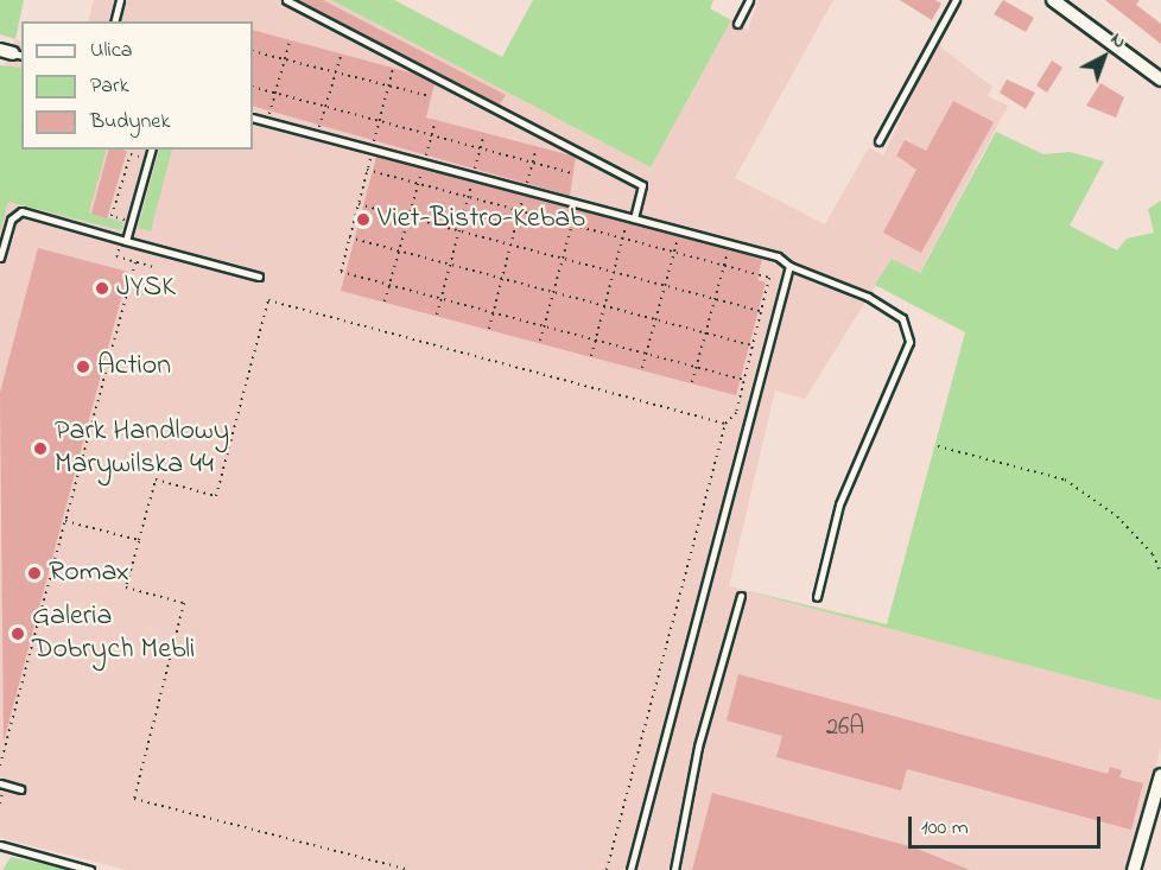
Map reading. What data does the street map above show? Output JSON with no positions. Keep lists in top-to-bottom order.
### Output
{
  "places": [
    "Viet-Bistro-Kebab",
    "JYSK",
    "Action",
    "Park Handlowy Marywilska 44",
    "Romax",
    "Galeria Dobrych Mebli"
  ],
  "house_numbers": ["26A"],
  "legend": ["Ulica", "Park", "Budynek"],
  "scale_bar": "100 m",
  "north": "top right"
}
